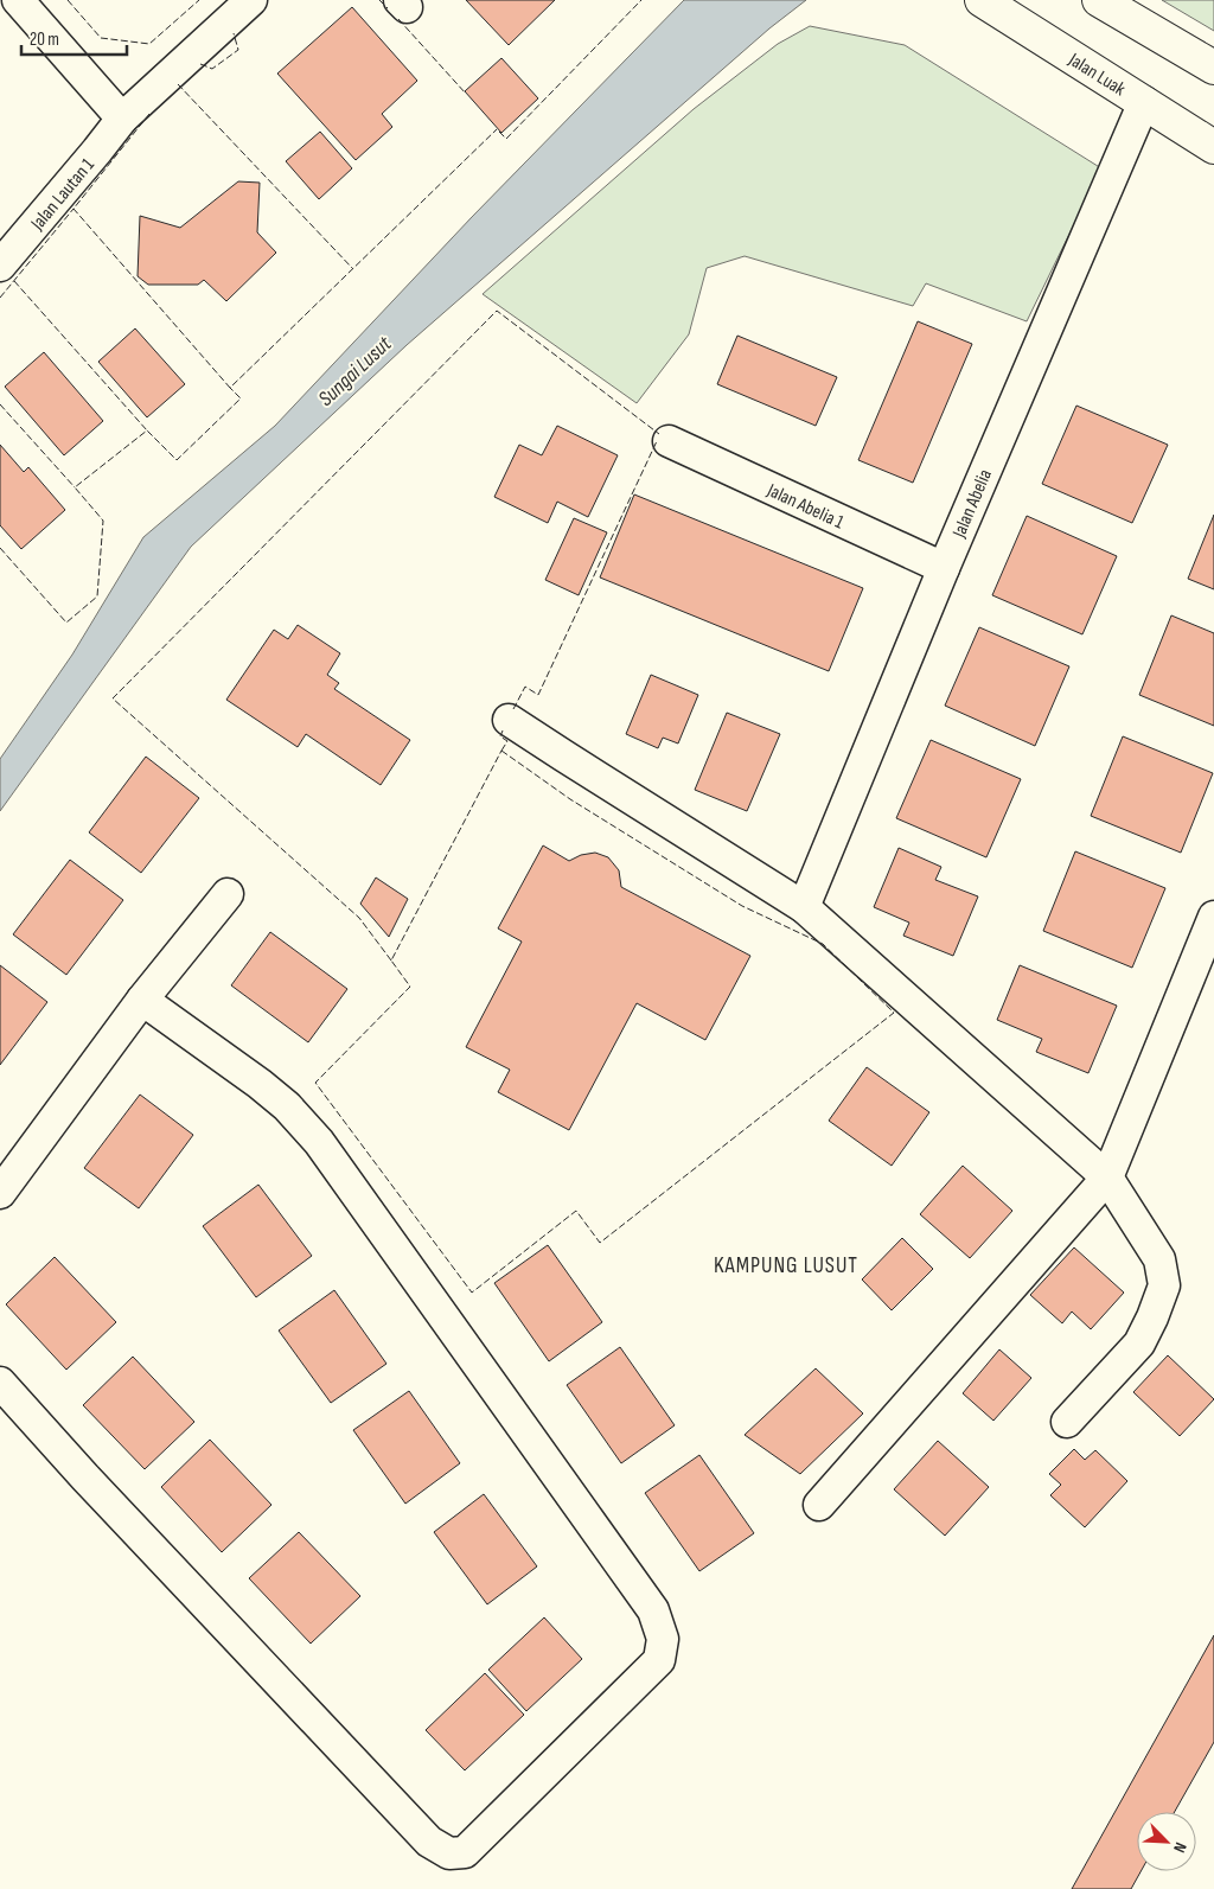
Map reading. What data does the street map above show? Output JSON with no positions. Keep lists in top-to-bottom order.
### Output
{
  "streets": {
    "main road": ["Jalan Luak"],
    "street": ["Jalan Lautan 1", "Jalan Abelia", "Jalan Abelia 1"]
  },
  "crossings": [
    ["Jalan Luak", "Jalan Abelia"],
    ["Jalan Abelia", "Jalan Abelia 1"]
  ],
  "districts": ["KAMPUNG LUSUT"],
  "water": ["Sungai Lusut"],
  "scale_bar": "20 m",
  "north": "bottom right"
}
